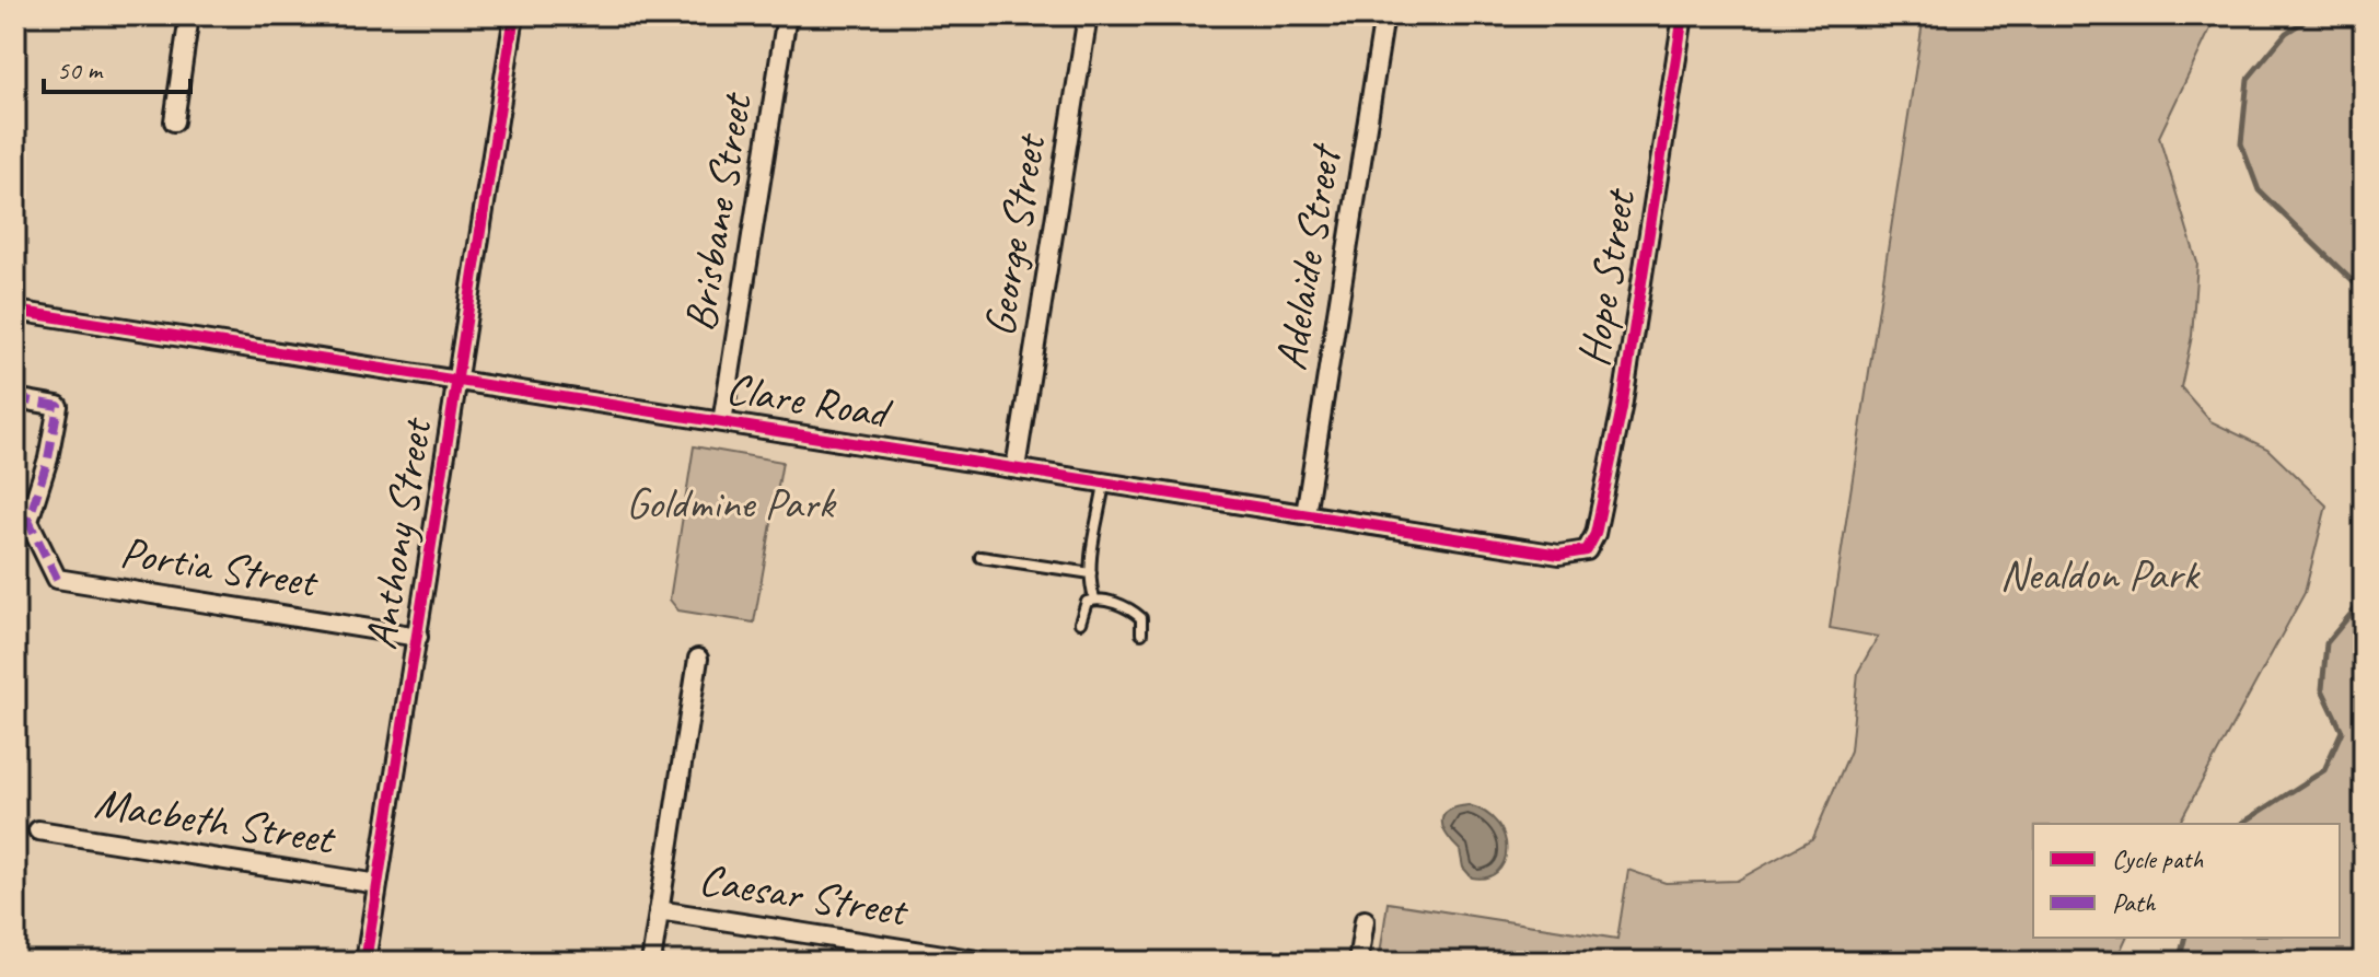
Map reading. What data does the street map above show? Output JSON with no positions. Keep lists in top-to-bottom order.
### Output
{
  "streets": {
    "street": [
      "Brisbane Street",
      "George Street",
      "Adelaide Street",
      "Hope Street",
      "Clare Road",
      "Anthony Street",
      "Portia Street",
      "Macbeth Street",
      "Caesar Street"
    ]
  },
  "crossings": [
    ["Brisbane Street", "Clare Road"],
    ["George Street", "Clare Road"],
    ["Adelaide Street", "Clare Road"],
    ["Hope Street", "Clare Road"],
    ["Clare Road", "Anthony Street"],
    ["Anthony Street", "Portia Street"],
    ["Anthony Street", "Macbeth Street"]
  ],
  "parks": ["Goldmine Park", "Nealdon Park"],
  "legend": ["Cycle path", "Path"],
  "scale_bar": "50 m"
}
